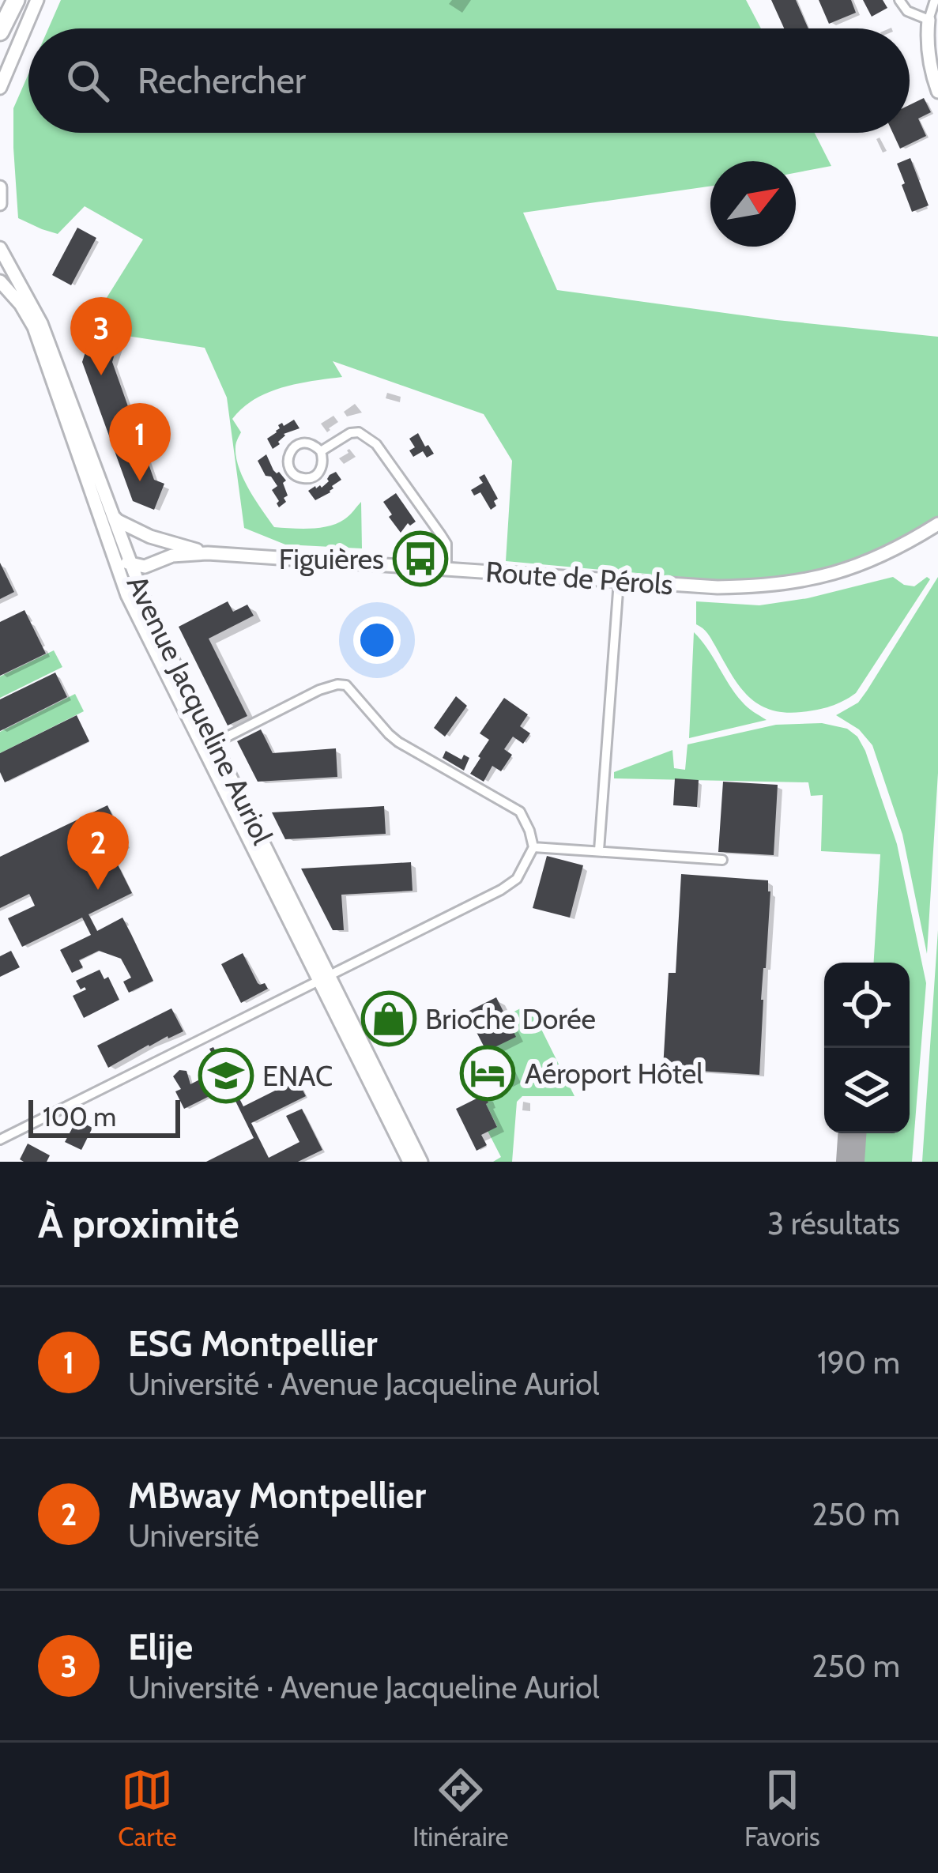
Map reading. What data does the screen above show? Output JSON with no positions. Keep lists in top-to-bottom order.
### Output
{
  "streets": {
    "main road": ["Route de Pérols", "Avenue Jacqueline Auriol"]
  },
  "crossings": [
    ["Route de Pérols", "Avenue Jacqueline Auriol"]
  ],
  "places": {
    "bus stop": ["Figuières"],
    "shop": ["Brioche Dorée"],
    "hotel": ["Aéroport Hôtel"],
    "school or university": ["ENAC"]
  },
  "scale_bar": "100 m",
  "north": "top right",
  "page": {
    "search": "Rechercher",
    "pins": ["3", "1", "2"],
    "scale": "100 m",
    "heading": ["À proximité", "3 résultats"],
    "list": [
      {
        "mark": "1",
        "name": "ESG Montpellier",
        "note": "Université · Avenue Jacqueline Auriol",
        "value": "190 m"
      },
      {
        "mark": "2",
        "name": "MBway Montpellier",
        "note": "Université",
        "value": "250 m"
      },
      {
        "mark": "3",
        "name": "Elije",
        "note": "Université · Avenue Jacqueline Auriol",
        "value": "250 m"
      }
    ],
    "nav": ["Carte", "Itinéraire", "Favoris"]
  }
}
